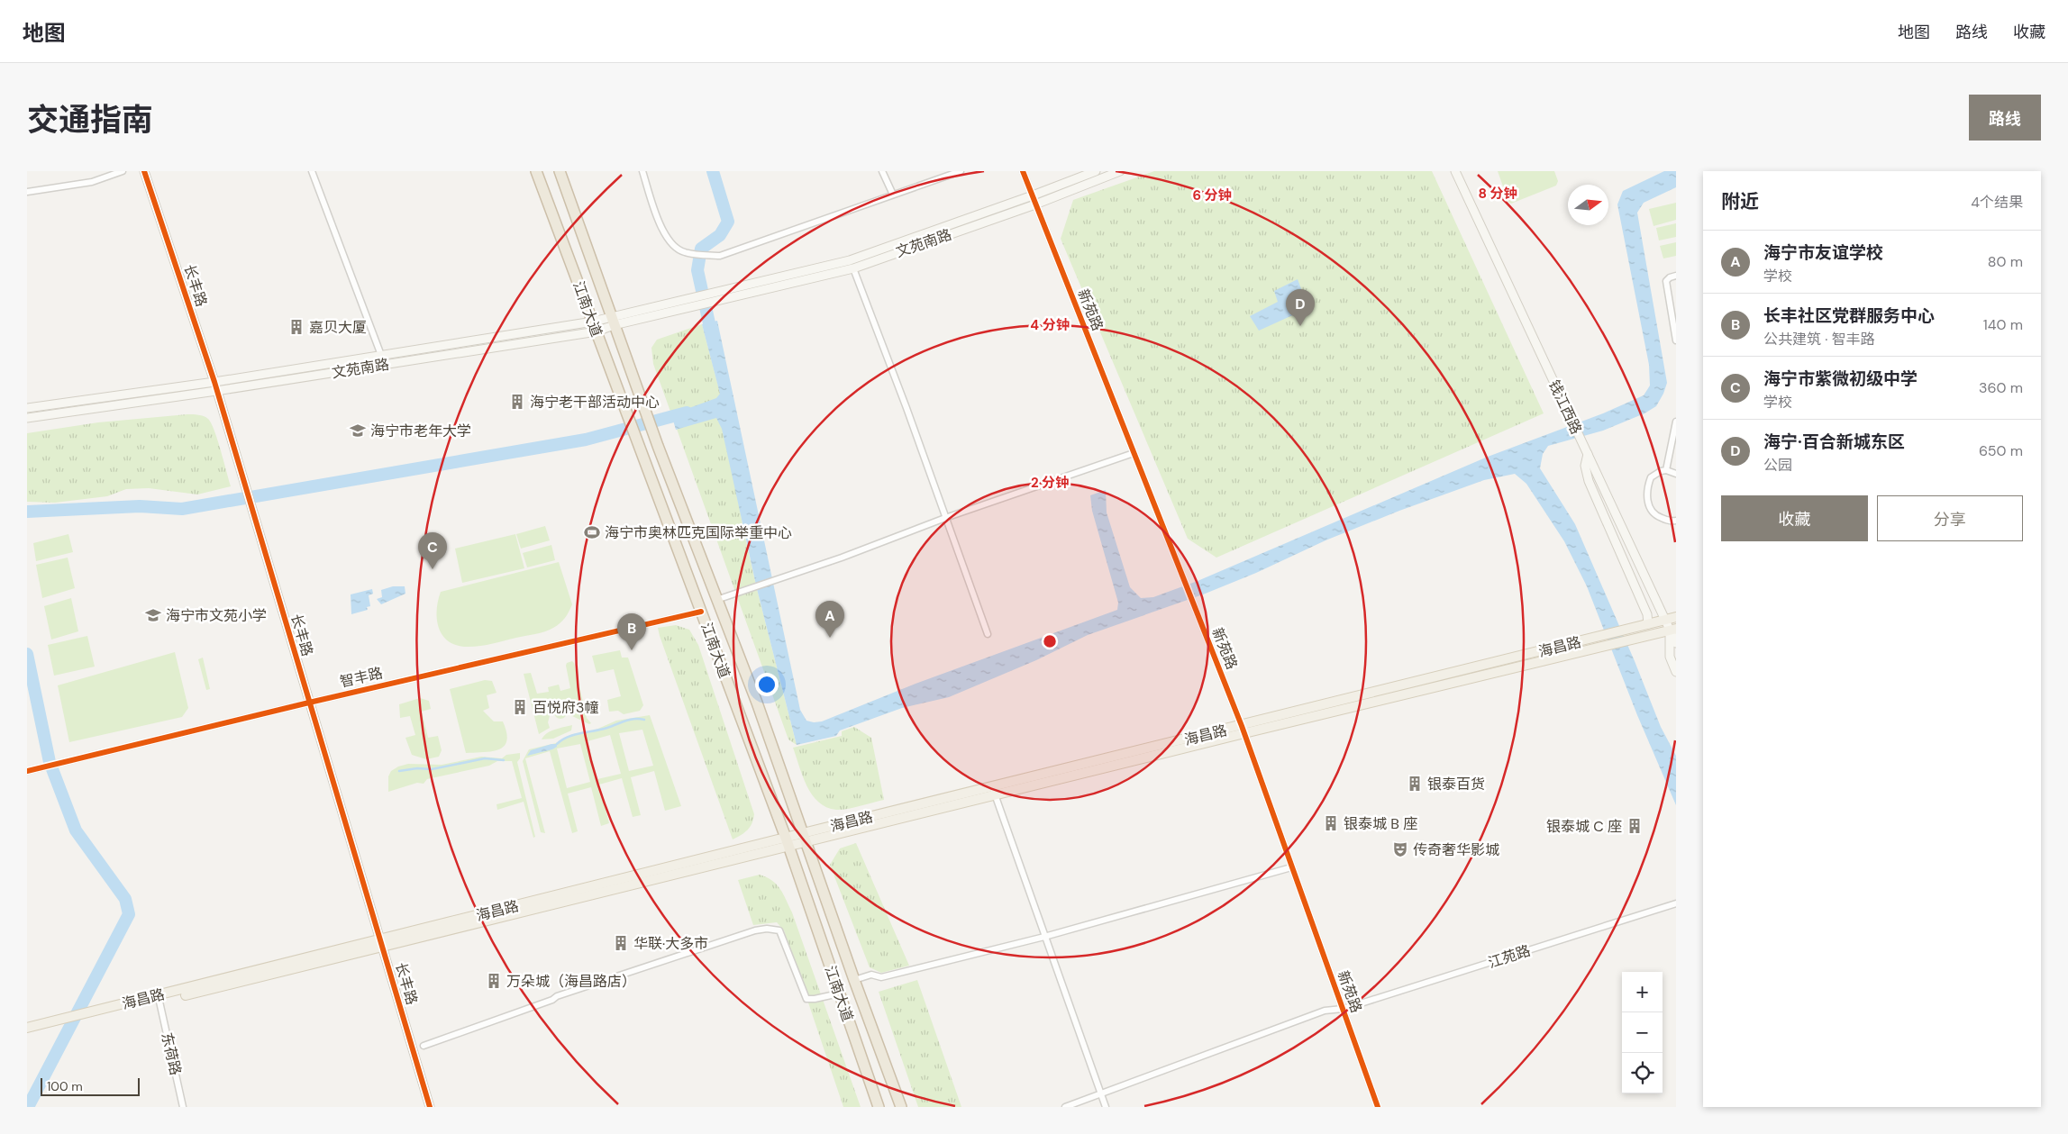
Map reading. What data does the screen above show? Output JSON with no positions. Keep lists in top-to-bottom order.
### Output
{
  "streets": {
    "highway": ["江南大道"],
    "main road": [
      "文苑南路",
      "长丰路",
      "钱江西路",
      "海昌路"
    ],
    "street": [
      "新苑路",
      "智丰路",
      "江苑路",
      "东荷路"
    ]
  },
  "crossings": [
    ["文苑南路", "长丰路"],
    ["文苑南路", "江南大道"],
    ["文苑南路", "新苑路"],
    ["长丰路", "海昌路"],
    ["长丰路", "智丰路"],
    ["江南大道", "海昌路"],
    ["江南大道", "智丰路"],
    ["新苑路", "海昌路"],
    ["新苑路", "江苑路"],
    ["钱江西路", "海昌路"],
    ["海昌路", "东荷路"]
  ],
  "places": {
    "building": [
      "嘉贝大厦",
      "海宁老干部活动中心",
      "百悦府3幢",
      "银泰百货",
      "银泰城 B 座",
      "银泰城 C 座",
      "华联·大多市",
      "万朵城（海昌路店）"
    ],
    "school or university": ["海宁市老年大学", "海宁市文苑小学"],
    "sports": ["海宁市奥林匹克国际举重中心"],
    "theatre": ["传奇奢华影城"]
  },
  "scale_bar": "100 m",
  "north": "right",
  "page": {
    "header": "地图",
    "nav": ["地图", "路线", "收藏"],
    "title": "交通指南",
    "buttons": [
      "路线",
      ["收藏", "分享"]
    ],
    "heading": ["附近", "4个结果"],
    "list": [
      {
        "mark": "A",
        "name": "海宁市友谊学校",
        "note": "学校",
        "value": "80 m"
      },
      {
        "mark": "B",
        "name": "长丰社区党群服务中心",
        "note": "公共建筑 · 智丰路",
        "value": "140 m"
      },
      {
        "mark": "C",
        "name": "海宁市紫微初级中学",
        "note": "学校",
        "value": "360 m"
      },
      {
        "mark": "D",
        "name": "海宁·百合新城东区",
        "note": "公园",
        "value": "650 m"
      }
    ],
    "pins": [
      "D",
      "C",
      "A",
      "B"
    ],
    "map_buttons": ["+", "−"],
    "scale": "100 m"
  },
  "rings": [
    "8 分钟",
    "6 分钟",
    "4 分钟",
    "2 分钟"
  ]
}
